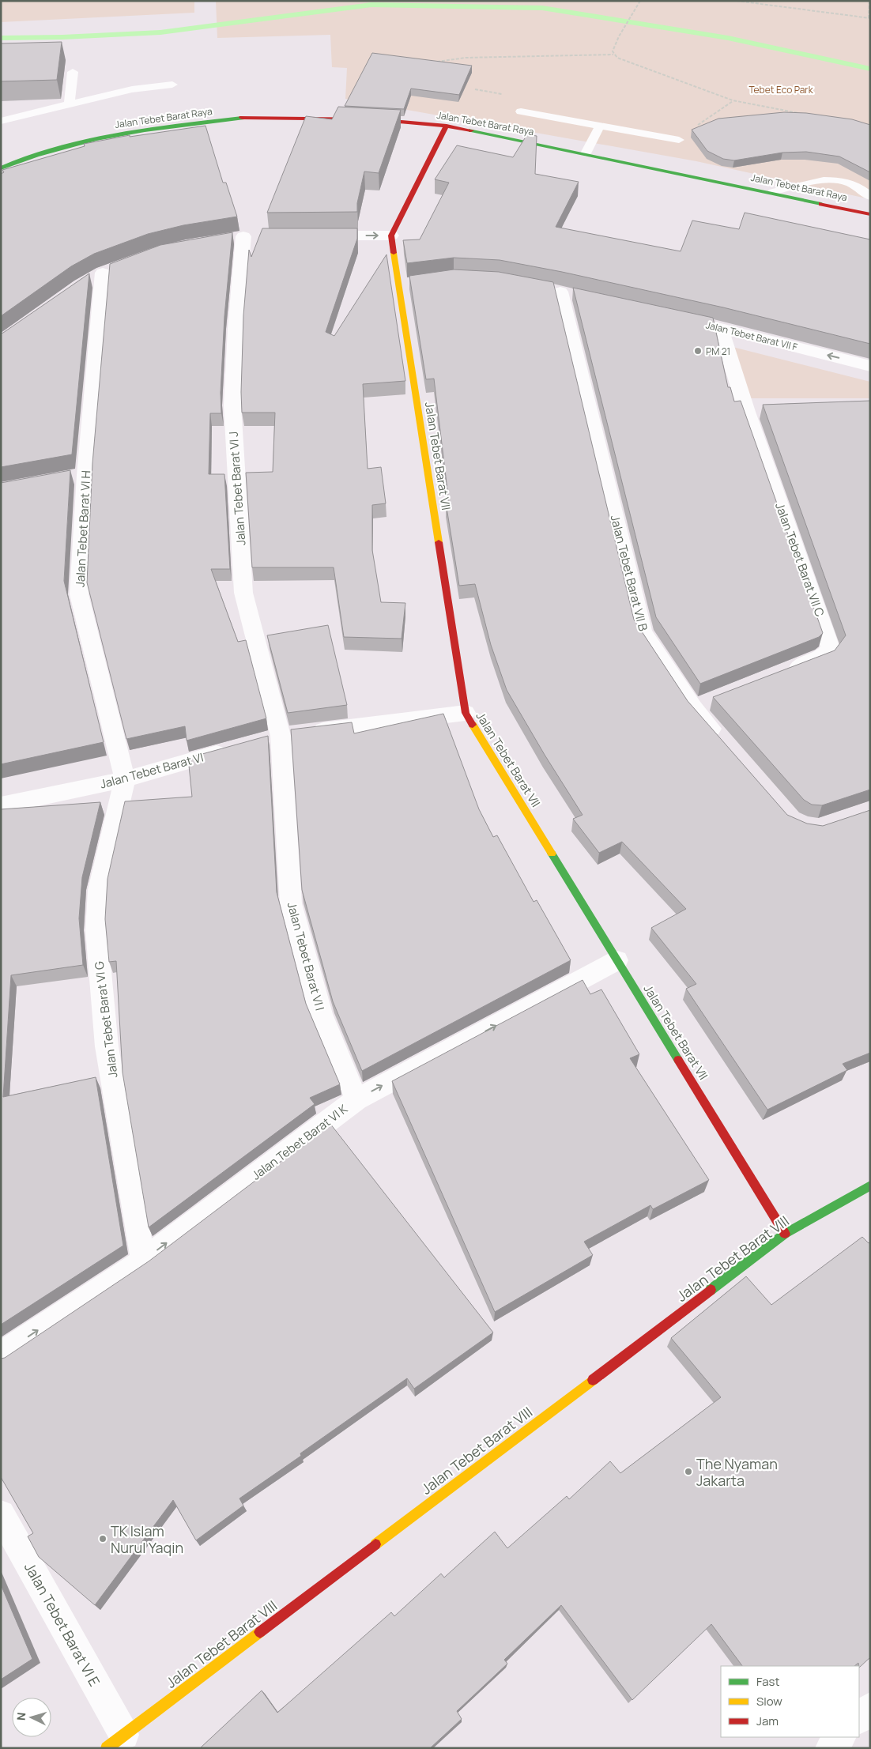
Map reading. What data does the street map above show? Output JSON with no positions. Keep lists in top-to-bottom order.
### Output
{
  "streets": {
    "street": [
      "Jalan Tebet Barat Raya",
      "Jalan Tebet Barat VII F",
      "Jalan Tebet Barat VII",
      "Jalan Tebet Barat VI J",
      "Jalan Tebet Barat VI H",
      "Jalan Tebet Barat VII C",
      "Jalan Tebet Barat VII B",
      "Jalan Tebet Barat VI",
      "Jalan Tebet Barat VI I",
      "Jalan Tebet Barat VI G",
      "Jalan Tebet Barat VI K",
      "Jalan Tebet Barat VIII",
      "Jalan Tebet Barat VI E"
    ]
  },
  "crossings": [
    ["Jalan Tebet Barat VII F", "Jalan Tebet Barat VII C"],
    ["Jalan Tebet Barat VII", "Jalan Tebet Barat VI K"],
    ["Jalan Tebet Barat VII", "Jalan Tebet Barat VIII"],
    ["Jalan Tebet Barat VI J", "Jalan Tebet Barat VI I"],
    ["Jalan Tebet Barat VI H", "Jalan Tebet Barat VI"],
    ["Jalan Tebet Barat VI H", "Jalan Tebet Barat VI G"],
    ["Jalan Tebet Barat VI", "Jalan Tebet Barat VI G"],
    ["Jalan Tebet Barat VI I", "Jalan Tebet Barat VI K"],
    ["Jalan Tebet Barat VI G", "Jalan Tebet Barat VI K"],
    ["Jalan Tebet Barat VIII", "Jalan Tebet Barat VI E"]
  ],
  "one_way": ["Jalan Tebet Barat VII F", "Jalan Tebet Barat VI K"],
  "parks": ["Tebet Eco Park"],
  "places": ["PM 21", "The Nyaman Jakarta", "TK Islam Nurul Yaqin"],
  "legend": ["Fast", "Slow", "Jam"],
  "north": "left"
}
